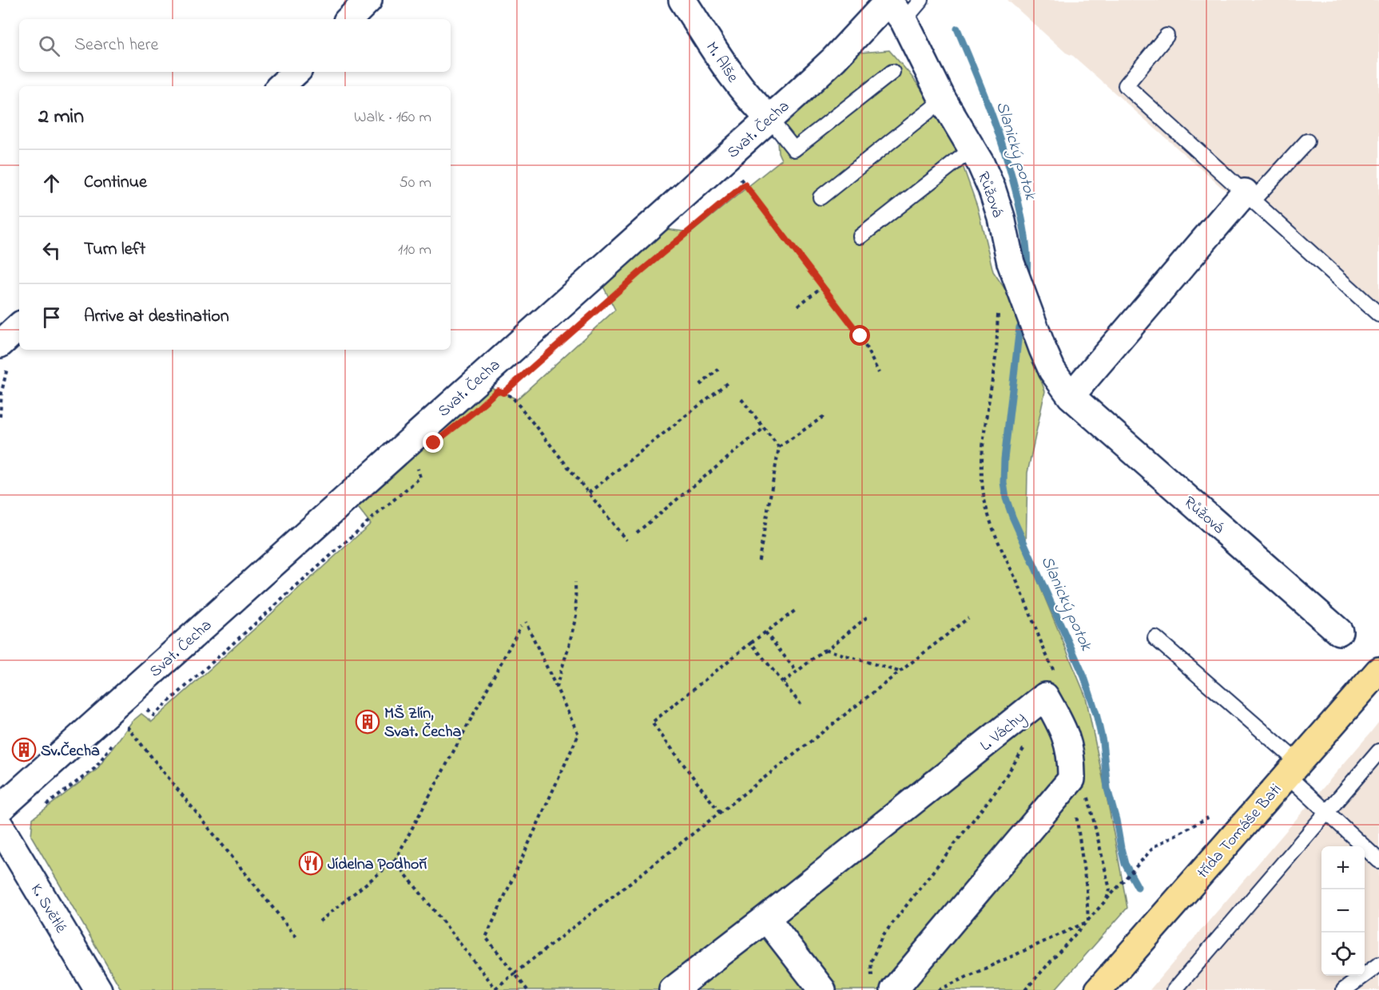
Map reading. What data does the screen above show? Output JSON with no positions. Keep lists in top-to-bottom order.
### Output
{
  "streets": {
    "main road": ["třída Tomáše Bati"],
    "street": [
      "M. Alše",
      "Svat. Čecha",
      "Růžová",
      "L. Váchy",
      "K. Světlé"
    ]
  },
  "crossings": [
    ["M. Alše", "Svat. Čecha"],
    ["Svat. Čecha", "Růžová"]
  ],
  "water": ["Slanický potok"],
  "places": {
    "building": ["MŠ Zlín, Svat. Čecha", "Sv.Čecha"],
    "restaurant": ["Jídelna Podhoří"]
  },
  "page": {
    "search": "Search here",
    "heading": ["2 min", "Walk · 160 m"],
    "list": [
      ["Continue", "50 m"],
      ["Turn left", "110 m"],
      "Arrive at destination"
    ],
    "map_buttons": ["+", "−"]
  }
}
